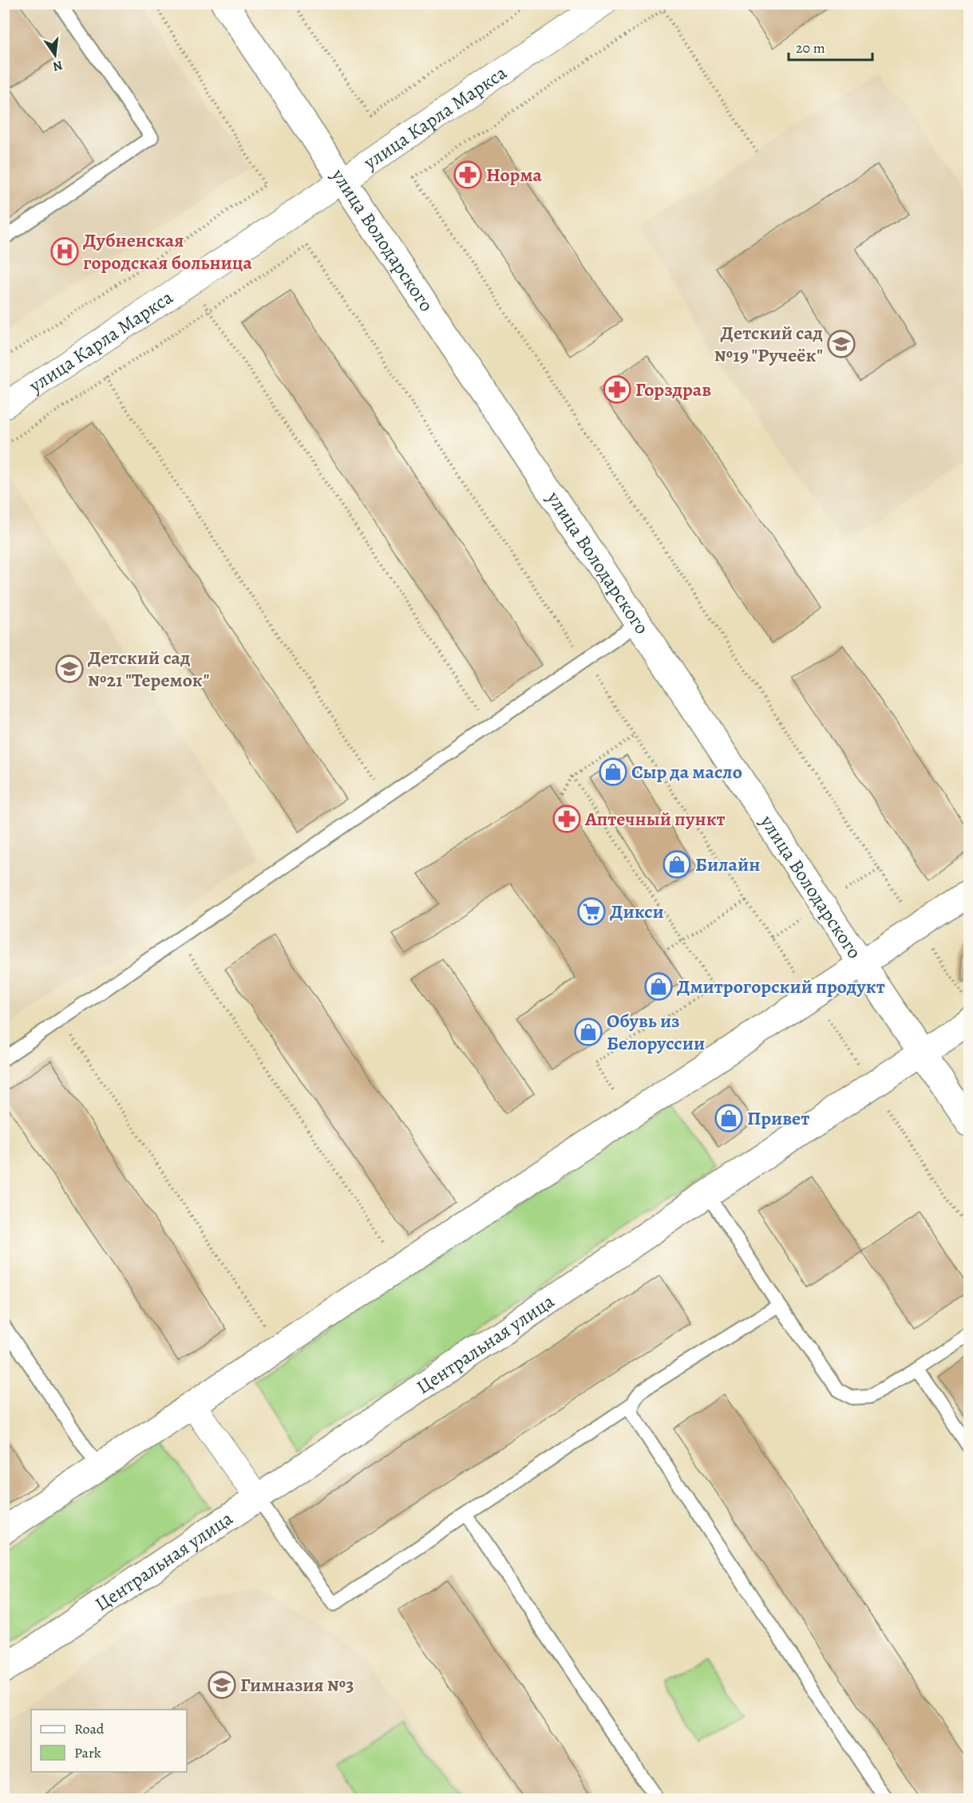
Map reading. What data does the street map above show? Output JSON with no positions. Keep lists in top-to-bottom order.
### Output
{
  "streets": {
    "street": ["улица Карла Маркса", "улица Володарского", "Центральная улица"]
  },
  "crossings": [
    ["улица Карла Маркса", "улица Володарского"],
    ["улица Володарского", "Центральная улица"]
  ],
  "places": {
    "pharmacy": ["Норма", "Горздрав", "Аптечный пункт"],
    "hospital": ["Дубненская городская больница"],
    "school or university": ["Детский сад №19 \"Ручеёк\"", "Детский сад №21 \"Теремок\"", "Гимназия №3"],
    "shop": [
      "Сыр да масло",
      "Билайн",
      "Дмитрогорский продукт",
      "Обувь из Белоруссии",
      "Привет"
    ],
    "supermarket": ["Дикси"]
  },
  "legend": ["Road", "Park"],
  "scale_bar": "20 m",
  "north": "bottom"
}
